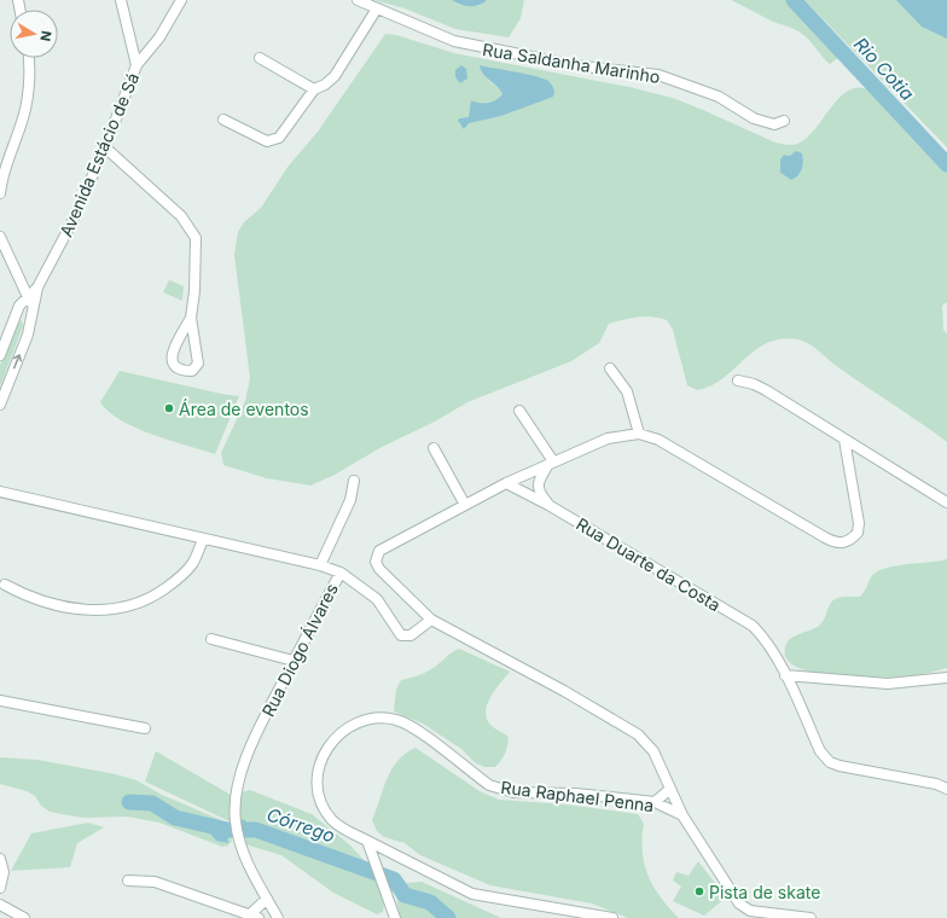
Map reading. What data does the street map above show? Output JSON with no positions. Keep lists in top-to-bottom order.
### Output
{
  "streets": {
    "street": [
      "Rua Saldanha Marinho",
      "Avenida Estácio de Sá",
      "Rua Duarte da Costa",
      "Rua Diogo Álvares",
      "Rua Raphael Penna"
    ]
  },
  "water": ["Rio Cotia", "Córrego"],
  "places": ["Área de eventos", "Pista de skate"],
  "north": "right"
}
